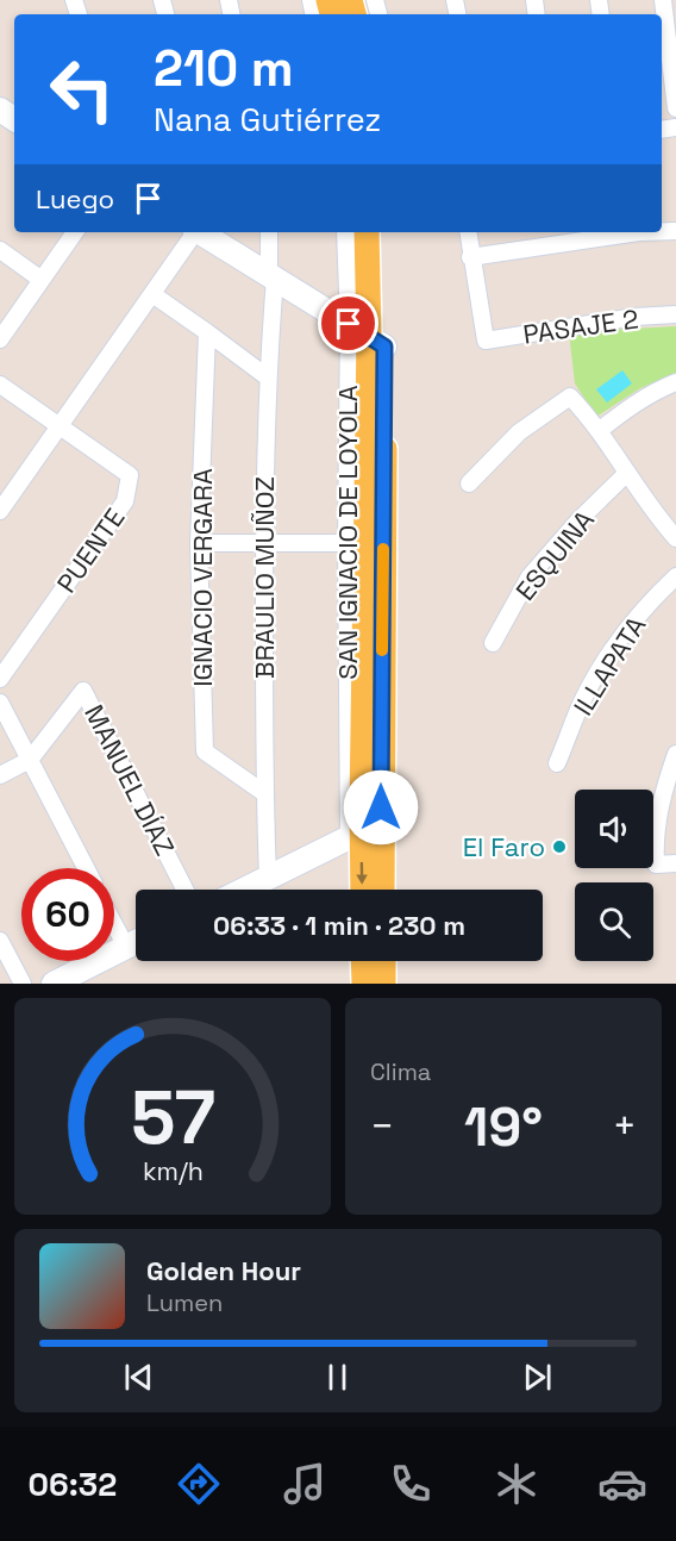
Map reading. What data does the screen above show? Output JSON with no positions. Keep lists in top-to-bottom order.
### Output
{
  "streets": {
    "main road": ["SAN IGNACIO DE LOYOLA"],
    "street": [
      "PASAJE 2",
      "PUENTE",
      "ESQUINA",
      "IGNACIO VERGARA",
      "BRAULIO MUÑOZ",
      "ILLAPATA",
      "MANUEL DÍAZ"
    ]
  },
  "crossings": [
    ["IGNACIO VERGARA", "BRAULIO MUÑOZ"]
  ],
  "places": ["El Faro"],
  "page": {
    "turn": ["210 m", "Nana Gutiérrez"],
    "then": "Luego",
    "limit": "60",
    "trip": "06:33 · 1 min · 230 m",
    "tile": "Clima",
    "heat": ["−", "19°", "+"],
    "song": ["Golden Hour", "Lumen"],
    "tabs": "06:32",
    "gauge": ["57", "km/h"]
  }
}
